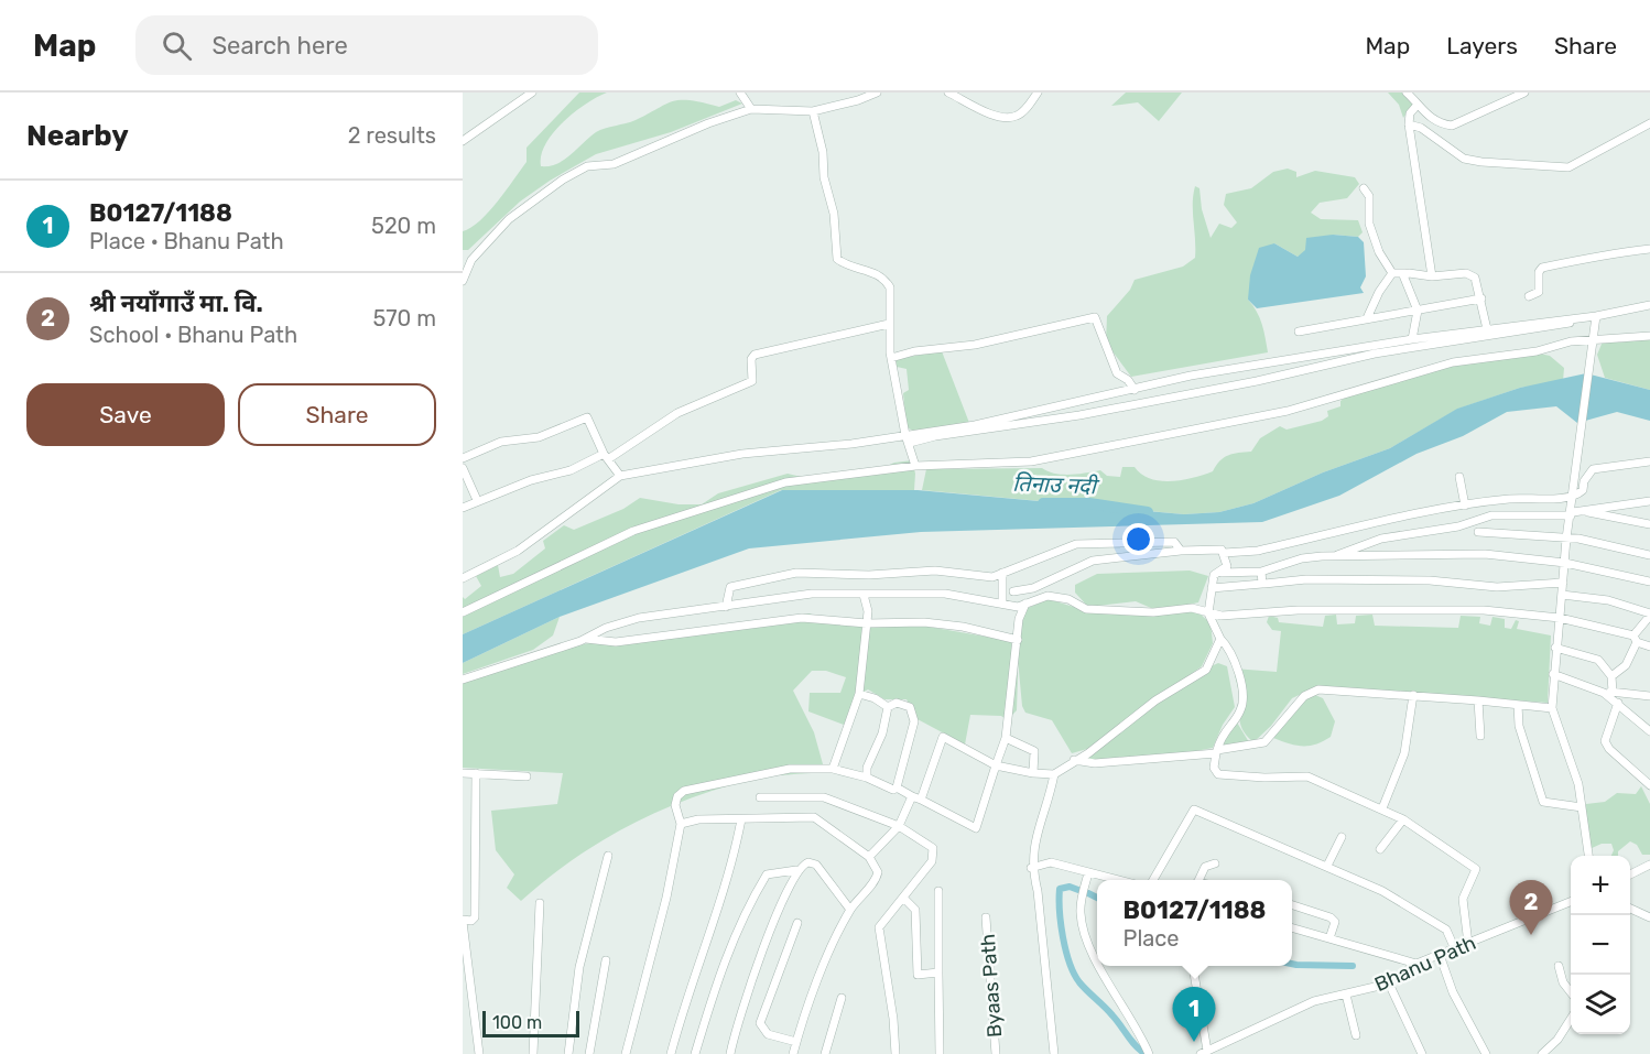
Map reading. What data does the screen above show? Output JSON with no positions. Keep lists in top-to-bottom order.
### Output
{
  "streets": {
    "street": ["Bhanu Path", "Byaas Path"]
  },
  "water": ["तिनाउ नदी"],
  "scale_bar": "100 m",
  "page": {
    "header": "Map",
    "search": "Search here",
    "nav": ["Map", "Layers", "Share"],
    "heading": ["Nearby", "2 results"],
    "list": [
      {
        "mark": "1",
        "name": "B0127/1188",
        "note": "Place · Bhanu Path",
        "value": "520 m"
      },
      {
        "mark": "2",
        "name": "श्री नयाँगाउँ मा. वि.",
        "note": "School · Bhanu Path",
        "value": "570 m"
      }
    ],
    "buttons": ["Save", "Share"],
    "map_buttons": ["+", "−"],
    "popup": ["B0127/1188", "Place"],
    "pins": ["2", "1"],
    "scale": "100 m"
  }
}
